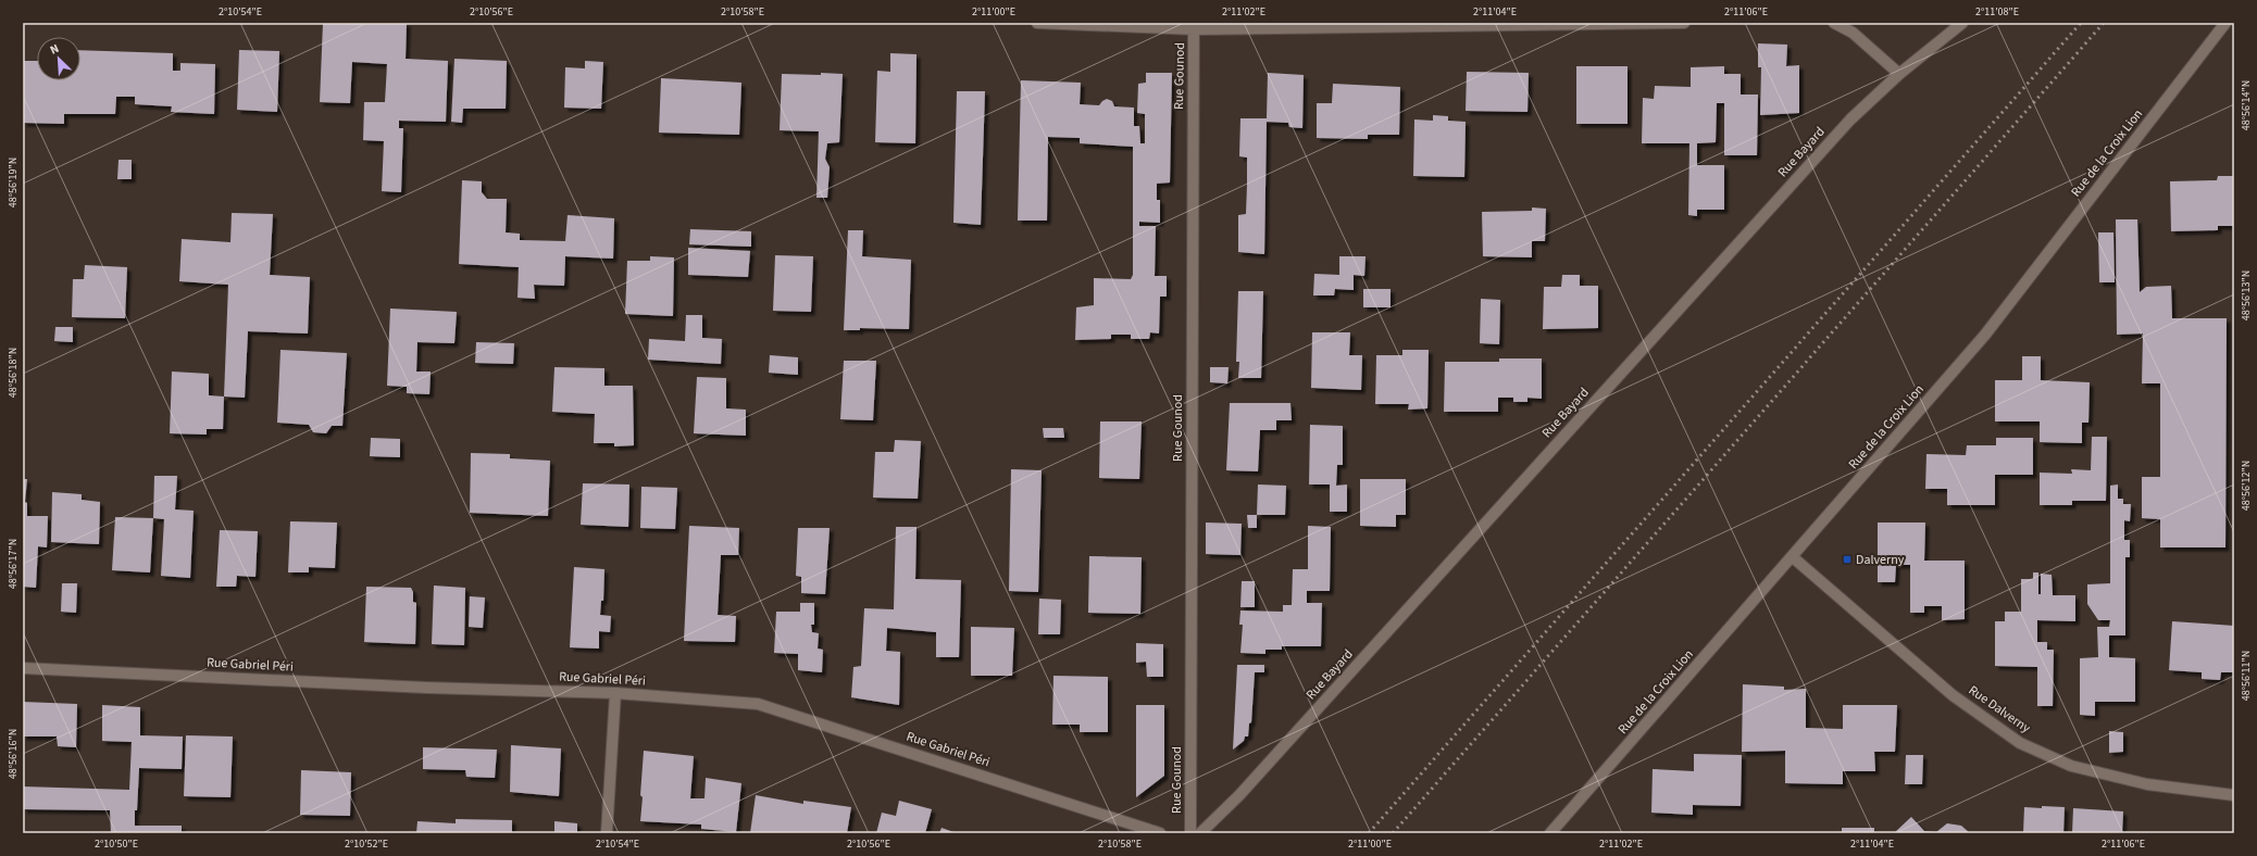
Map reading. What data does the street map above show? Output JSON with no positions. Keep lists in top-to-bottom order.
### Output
{
  "streets": {
    "street": [
      "Rue Gounod",
      "Rue Bayard",
      "Rue de la Croix Lion",
      "Rue Gabriel Péri",
      "Rue Dalverny"
    ]
  },
  "crossings": [
    ["Rue de la Croix Lion", "Rue Dalverny"]
  ],
  "places": {
    "transit": ["Dalverny"]
  },
  "north": "top left",
  "coordinates": [
    "2°10'54\"E",
    "2°10'56\"E",
    "2°10'58\"E",
    "2°11'00\"E",
    "2°11'02\"E",
    "2°11'04\"E",
    "2°11'06\"E",
    "2°11'08\"E",
    "48°56'14\"N",
    "48°56'19\"N",
    "48°56'13\"N",
    "48°56'18\"N",
    "48°56'12\"N",
    "48°56'17\"N",
    "48°56'11\"N",
    "48°56'16\"N",
    "2°10'50\"E",
    "2°10'52\"E"
  ]
}
